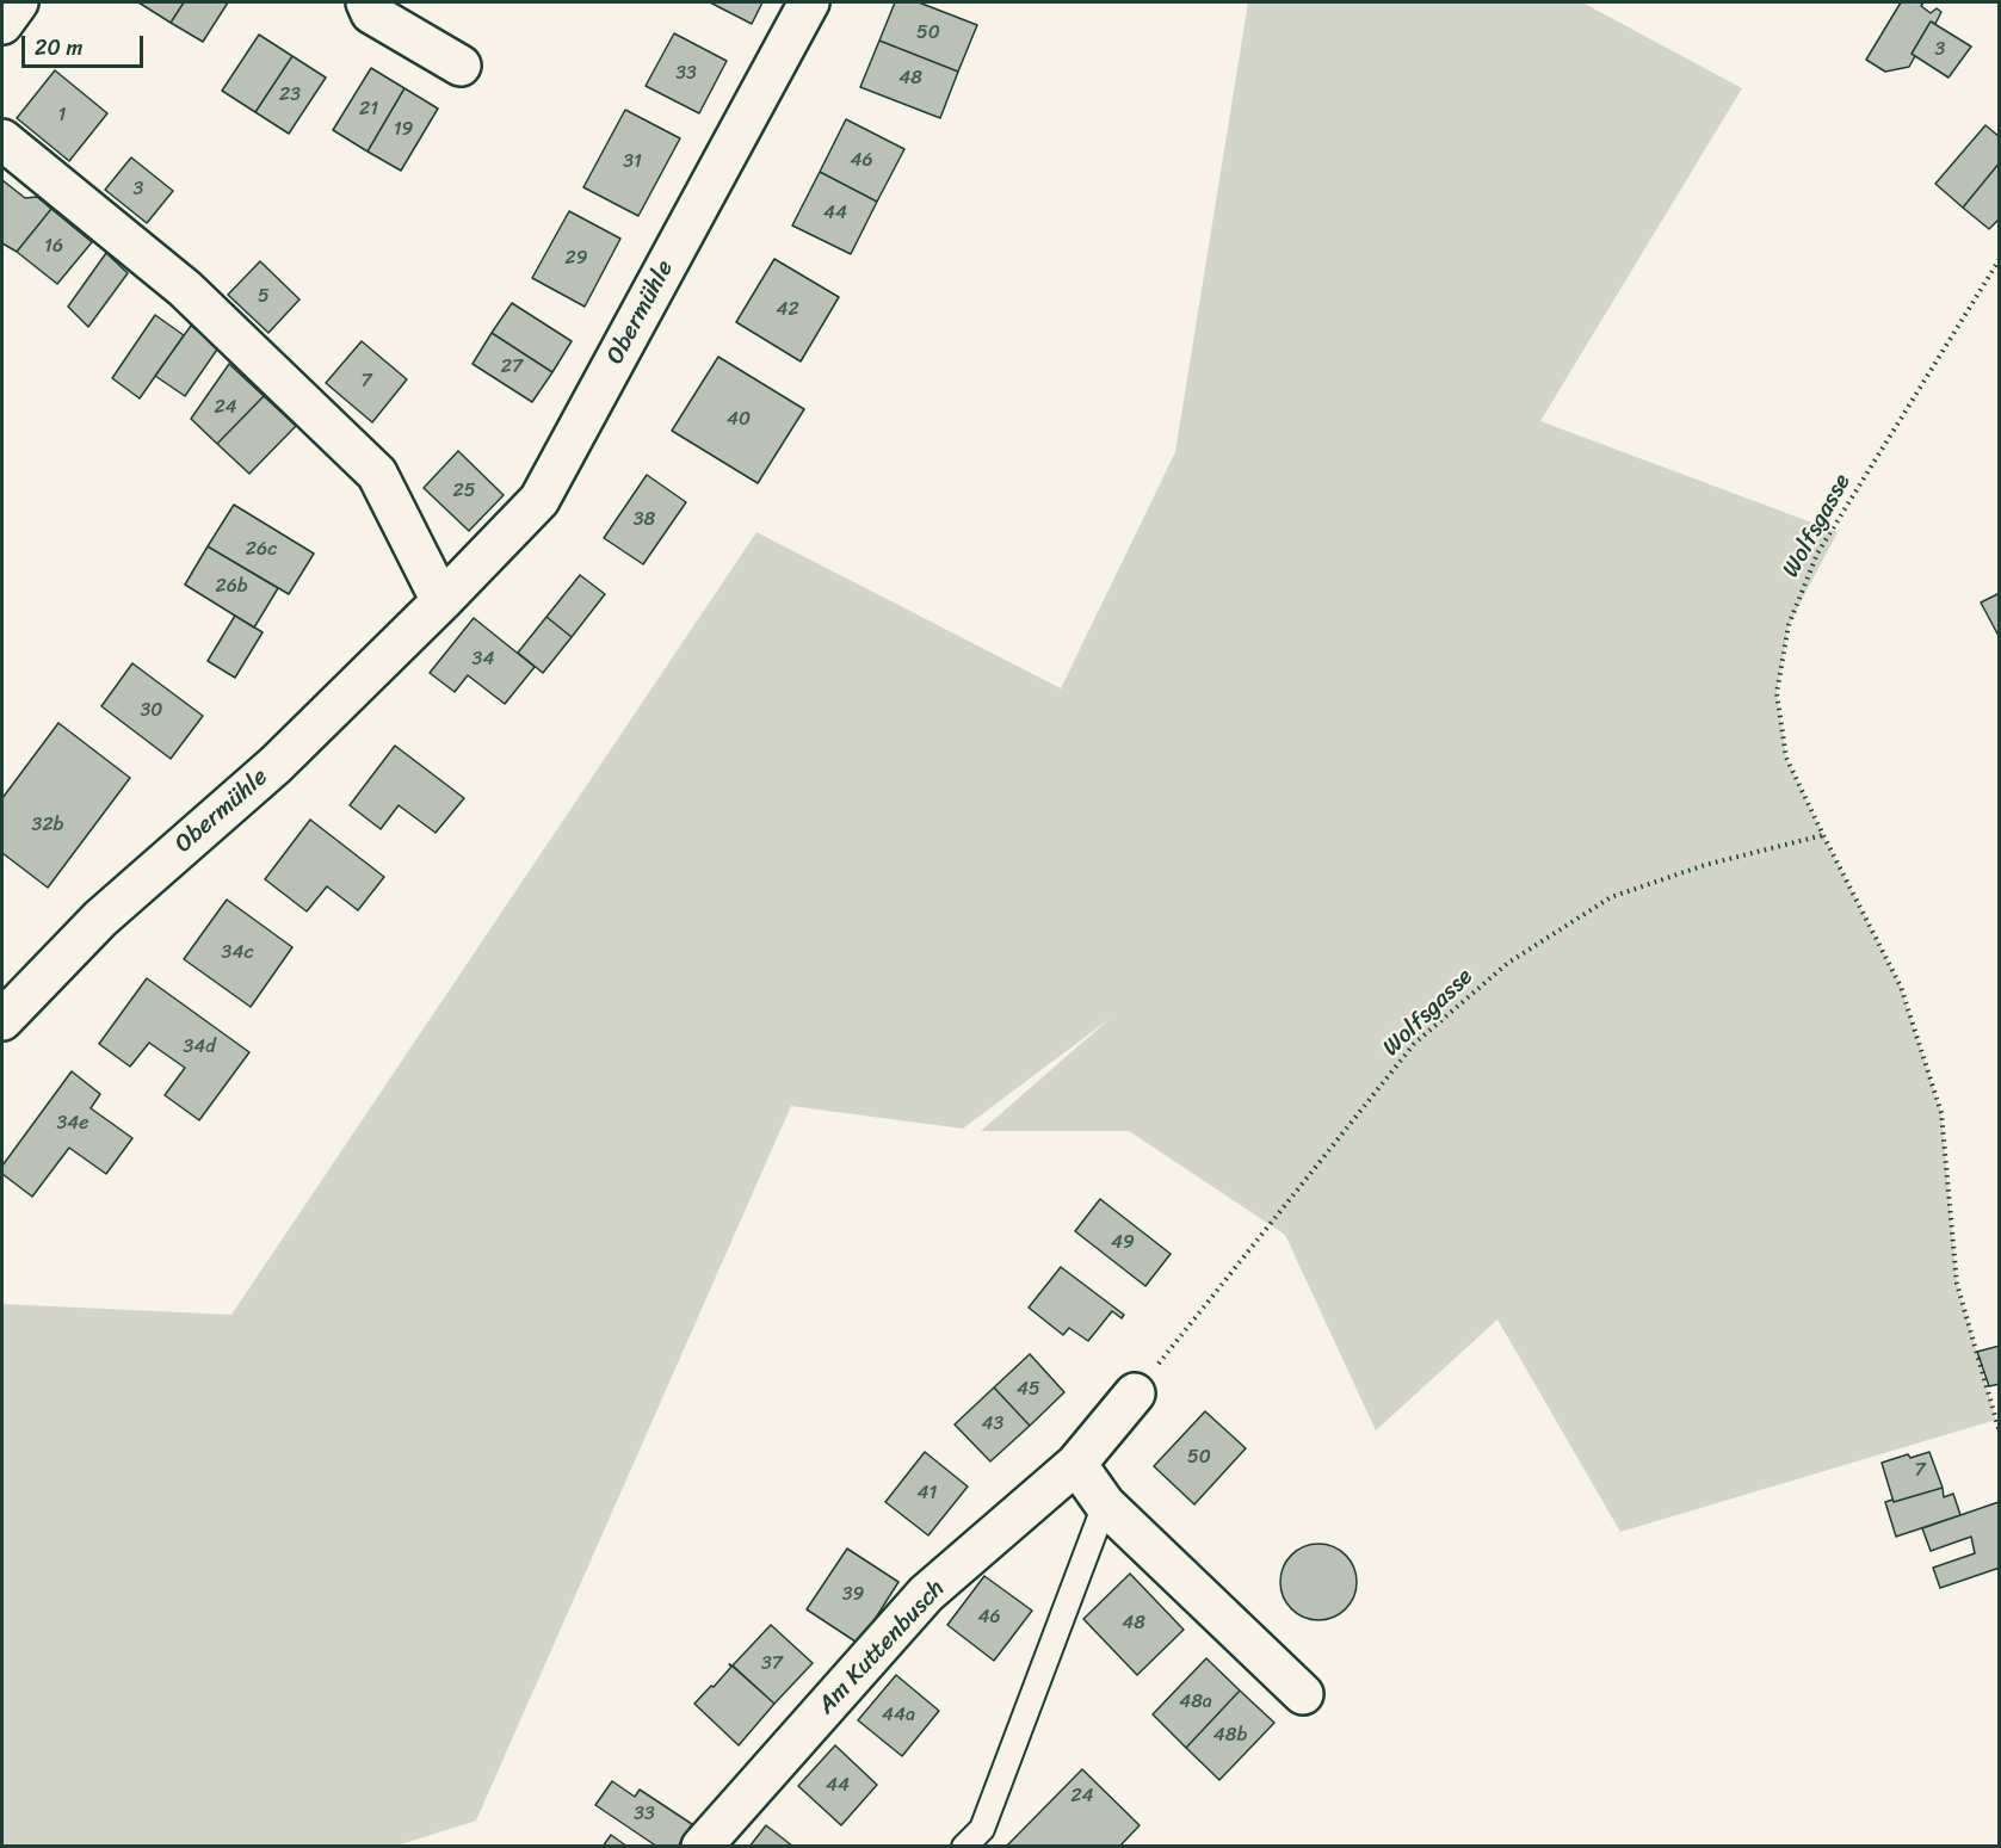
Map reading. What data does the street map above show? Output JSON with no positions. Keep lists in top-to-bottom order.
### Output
{
  "streets": {
    "street": ["Obermühle", "Am Kuttenbusch"],
    "path": ["Wolfsgasse"]
  },
  "crossings": [
    ["Wolfsgasse", "Am Kuttenbusch"]
  ],
  "house_numbers": [
    "50",
    "3",
    "33",
    "48",
    "23",
    "21",
    "1",
    "19",
    "46",
    "31",
    "3",
    "44",
    "16",
    "29",
    "5",
    "42",
    "27",
    "7",
    "24",
    "40",
    "25",
    "38",
    "26c",
    "26b",
    "34",
    "30",
    "32b",
    "34c",
    "34d",
    "34e",
    "49",
    "45",
    "43",
    "50",
    "7",
    "41",
    "39",
    "46",
    "48",
    "37",
    "48a",
    "44a",
    "48b",
    "44",
    "24",
    "33"
  ],
  "scale_bar": "20 m"
}
